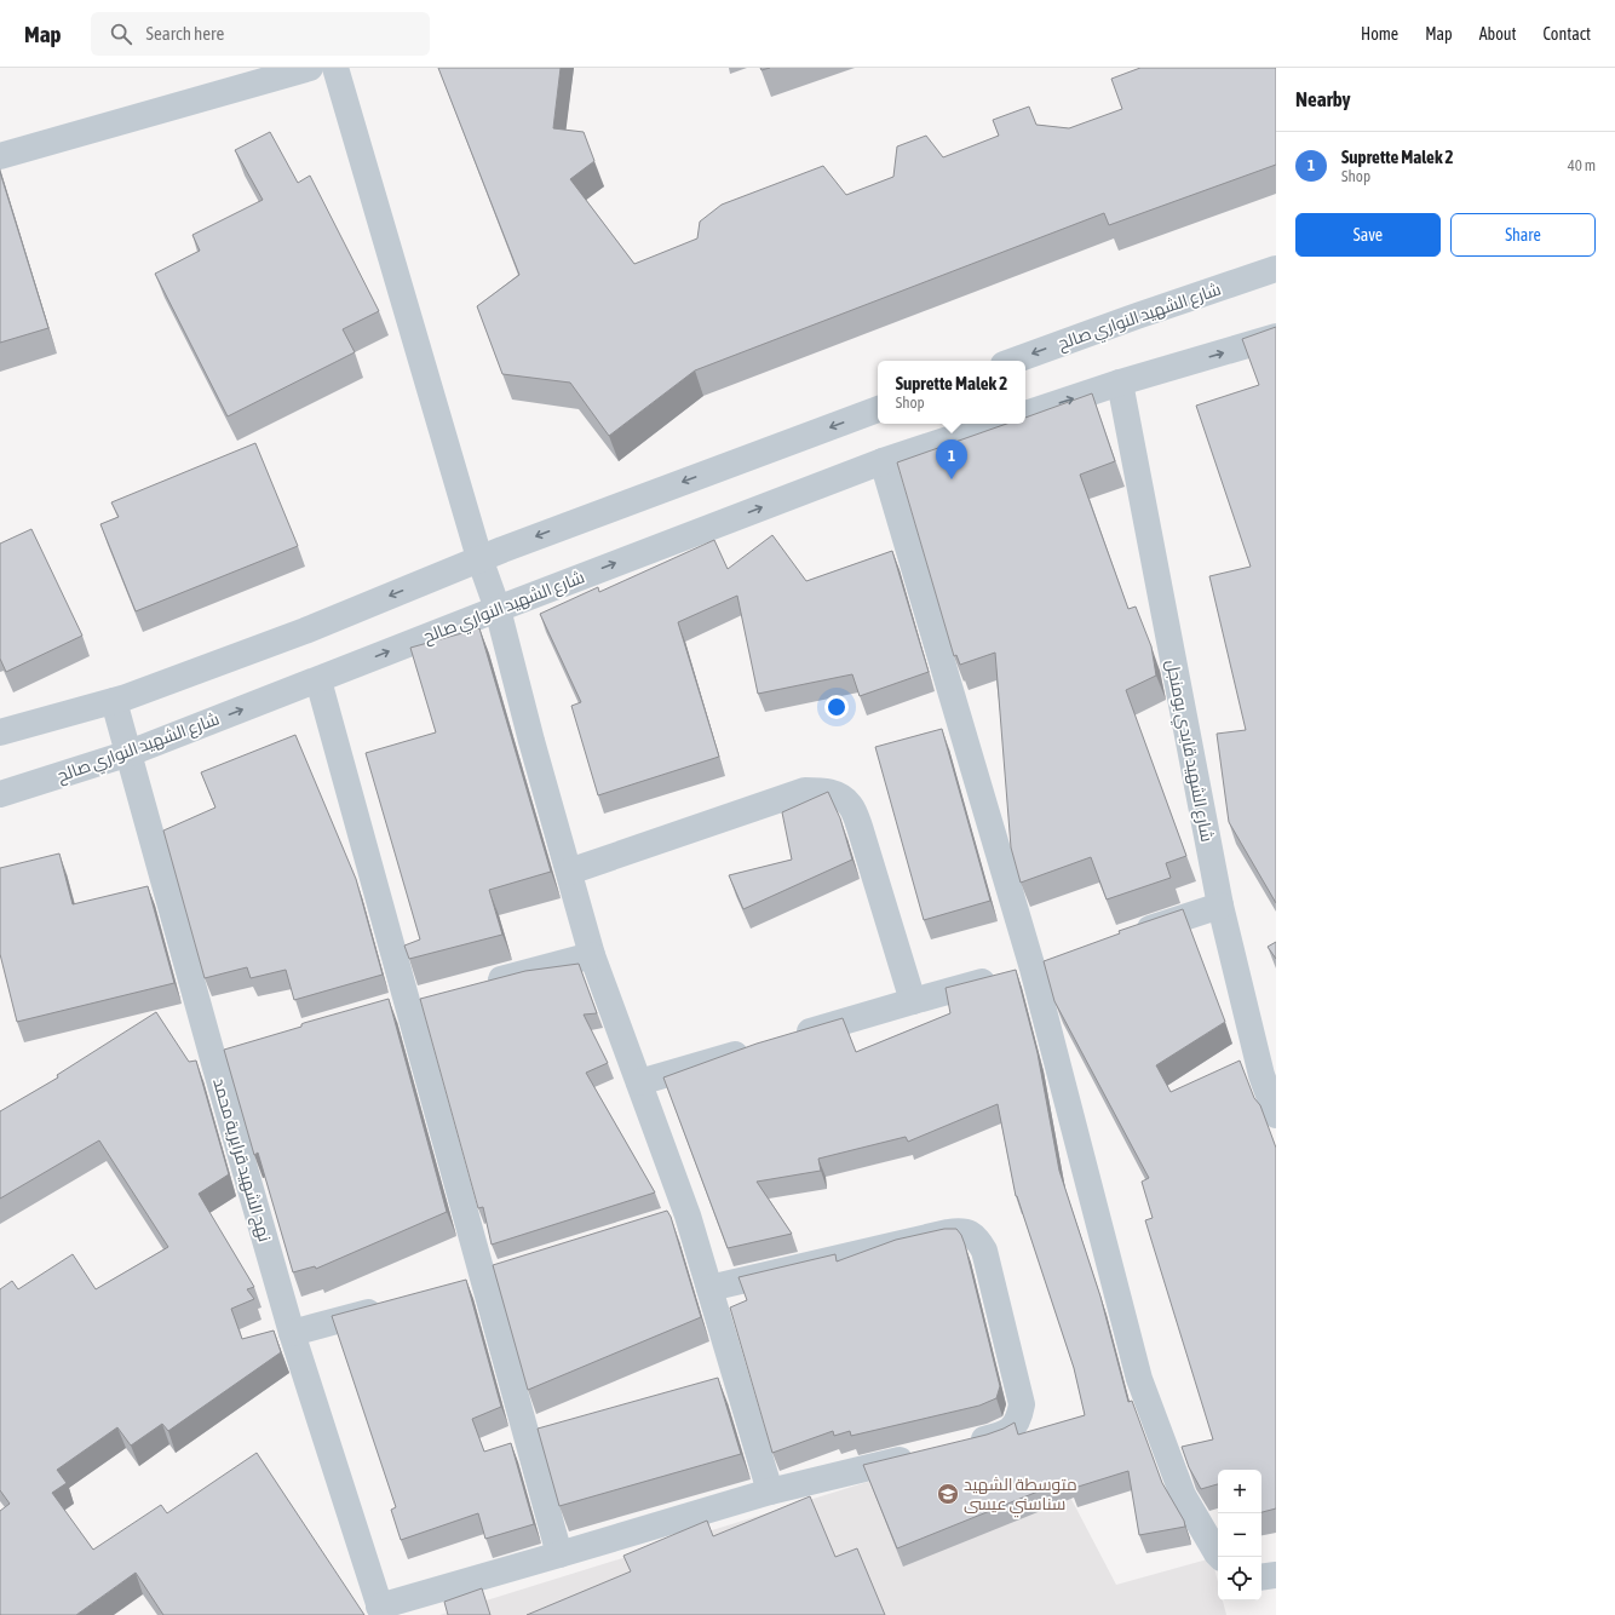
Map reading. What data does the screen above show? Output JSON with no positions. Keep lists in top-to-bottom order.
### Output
{
  "streets": {
    "street": ["شارع الشهيد النواري صالح", "شارع الشهيد قايدي بومنجل", "نهج الشهيد قرايرية محمد"]
  },
  "crossings": [
    ["شارع الشهيد النواري صالح", "نهج الشهيد قرايرية محمد"]
  ],
  "places": {
    "school or university": ["متوسطة الشهيد سناسني عيسى"]
  },
  "page": {
    "header": "Map",
    "search": "Search here",
    "nav": [
      "Home",
      "Map",
      "About",
      "Contact"
    ],
    "heading": "Nearby",
    "list": [
      {
        "mark": "1",
        "name": "Suprette Malek 2",
        "note": "Shop",
        "value": "40 m"
      }
    ],
    "buttons": ["Save", "Share"],
    "popup": ["Suprette Malek 2", "Shop"],
    "pins": "1",
    "map_buttons": ["+", "−"]
  }
}
